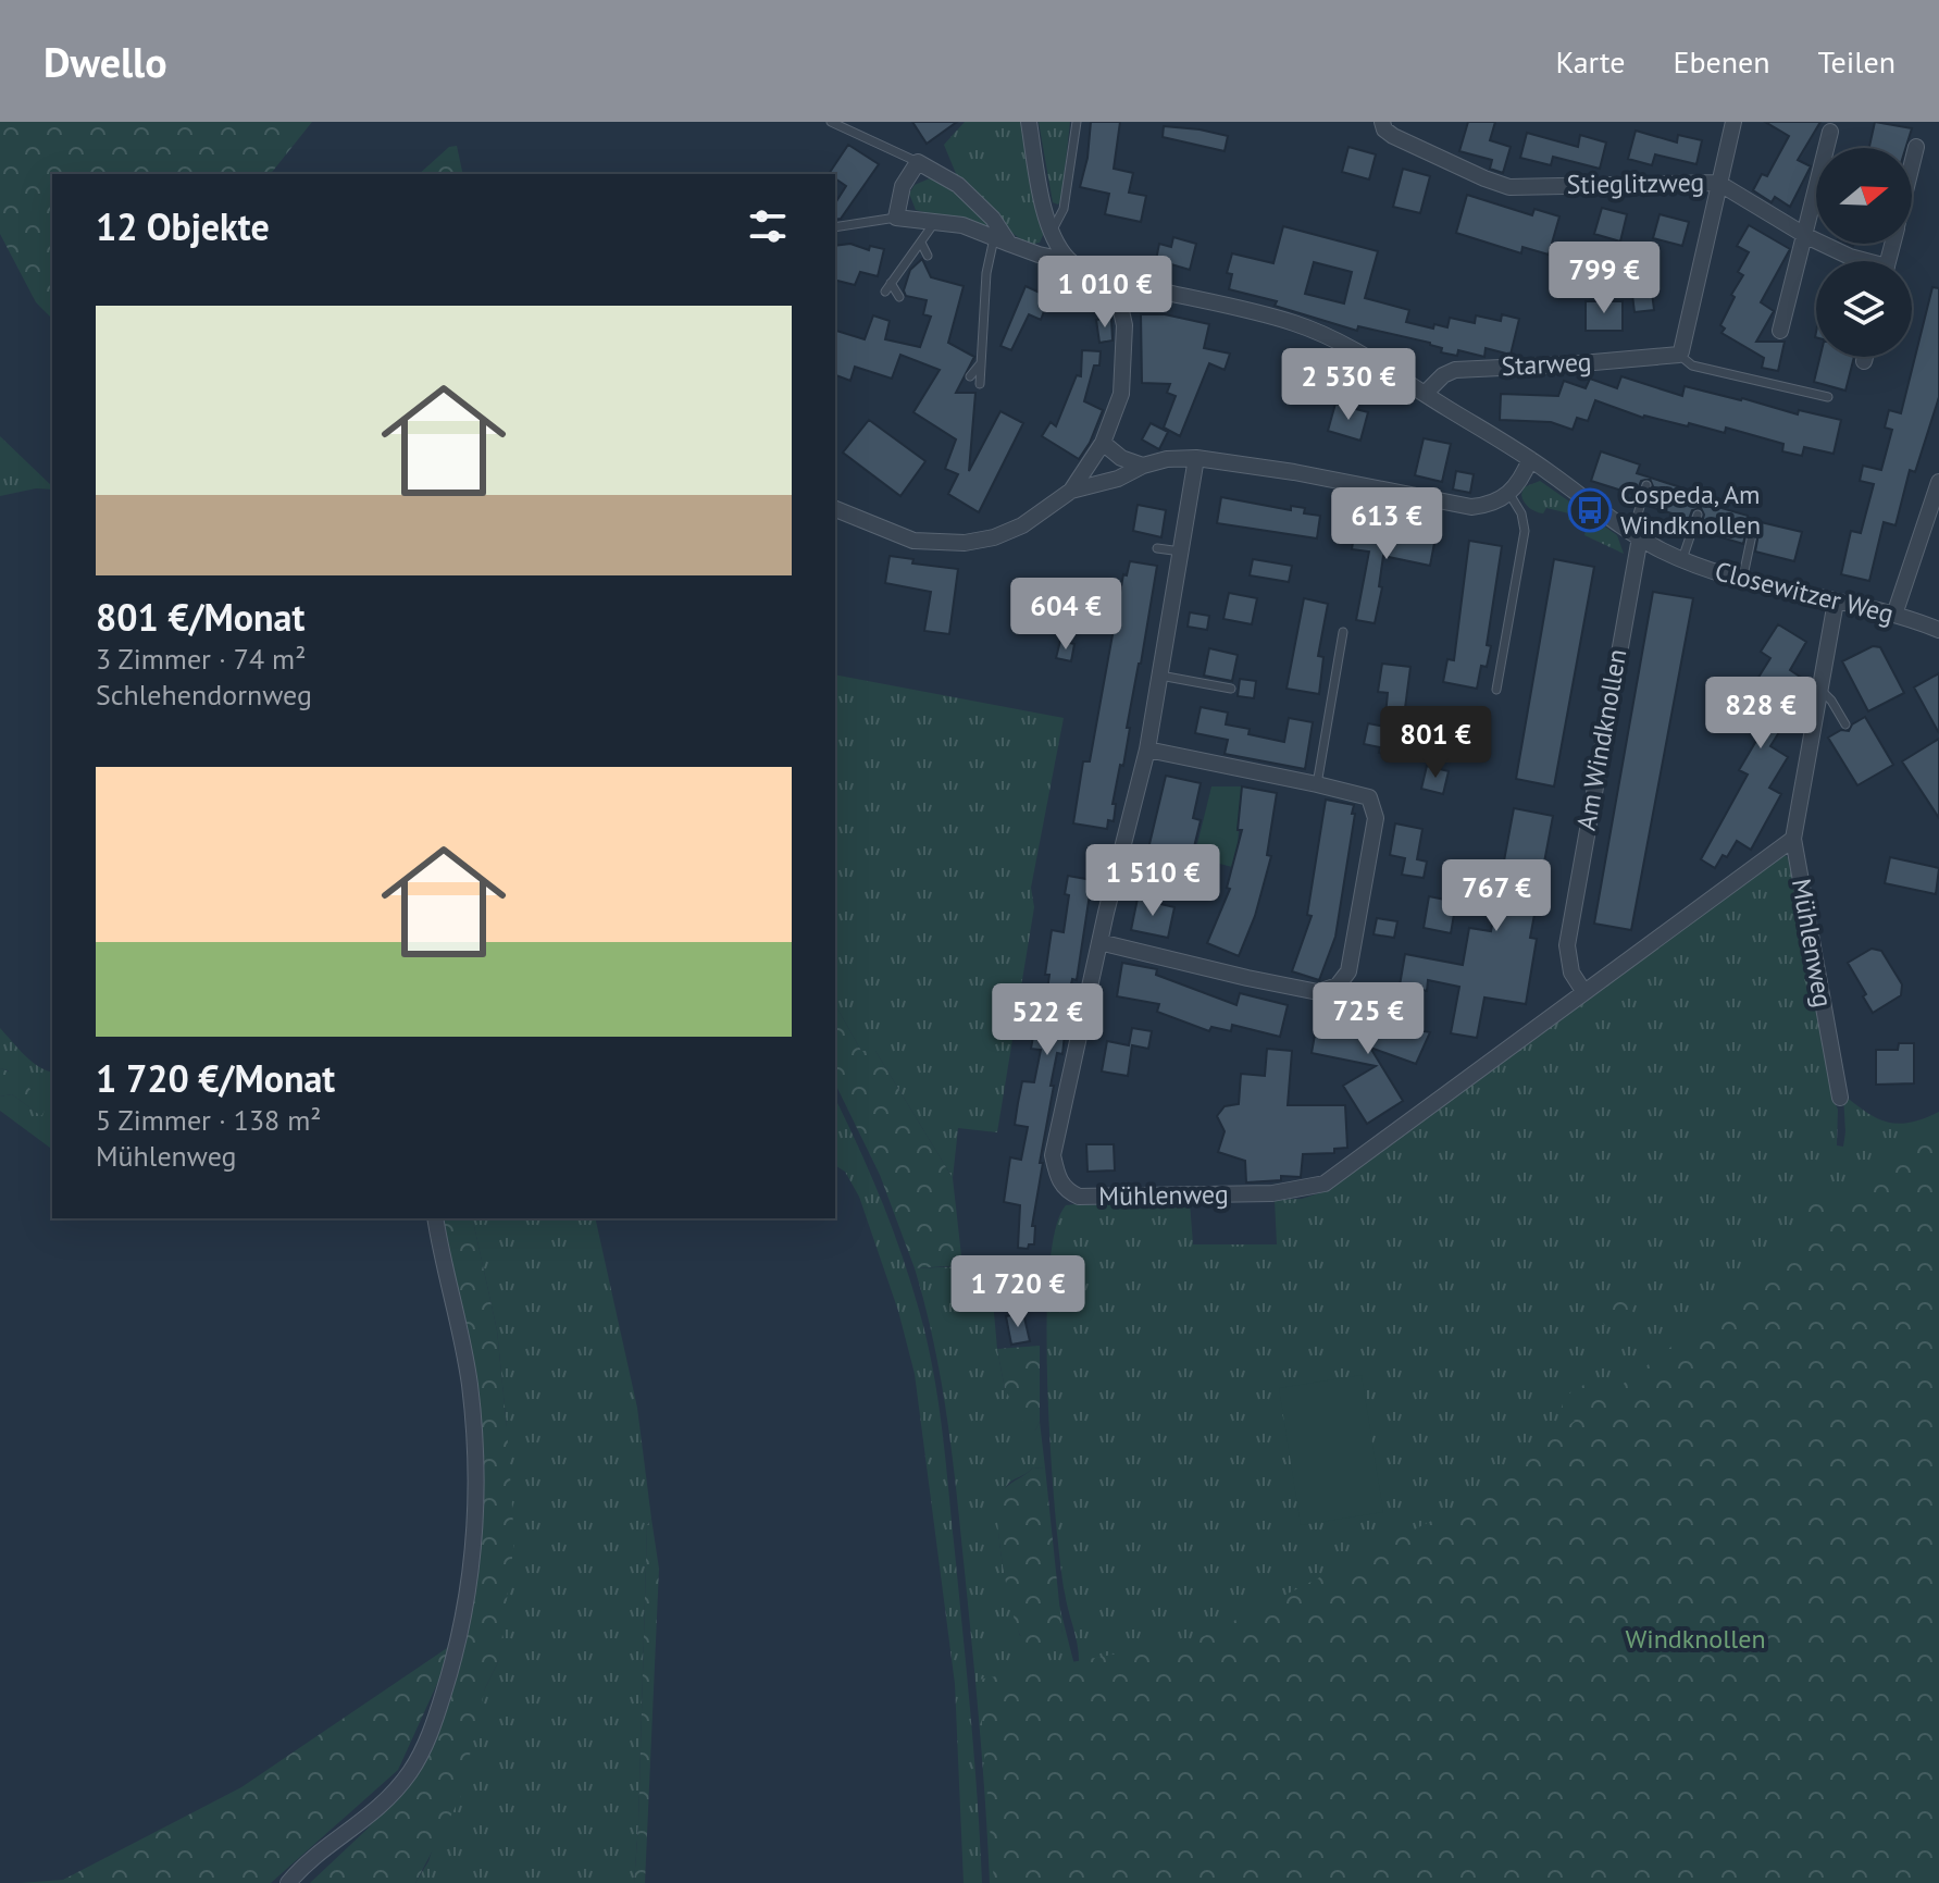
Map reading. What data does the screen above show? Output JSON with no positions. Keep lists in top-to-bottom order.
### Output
{
  "streets": {
    "street": [
      "Stieglitzweg",
      "Starweg",
      "Closewitzer Weg",
      "Am Windknollen",
      "Mühlenweg"
    ]
  },
  "crossings": [
    ["Starweg", "Closewitzer Weg"],
    ["Closewitzer Weg", "Am Windknollen"],
    ["Closewitzer Weg", "Mühlenweg"],
    ["Am Windknollen", "Mühlenweg"]
  ],
  "parks": ["Windknollen"],
  "places": {
    "bus stop": ["Cospeda, Am Windknollen"]
  },
  "north": "right",
  "page": {
    "header": "Dwello",
    "nav": ["Karte", "Ebenen", "Teilen"],
    "heading": "12 Objekte",
    "price": [
      "799 €",
      "1 010 €",
      "2 530 €",
      "613 €",
      "604 €",
      "828 €",
      "801 €",
      "1 510 €",
      "767 €",
      "725 €",
      "522 €",
      "1 720 €"
    ],
    "list": [
      {
        "name": "801 €/Monat",
        "note": "3 Zimmer · 74 m² · Schlehendornweg"
      },
      {
        "name": "1 720 €/Monat",
        "note": "5 Zimmer · 138 m² · Mühlenweg"
      }
    ]
  }
}
